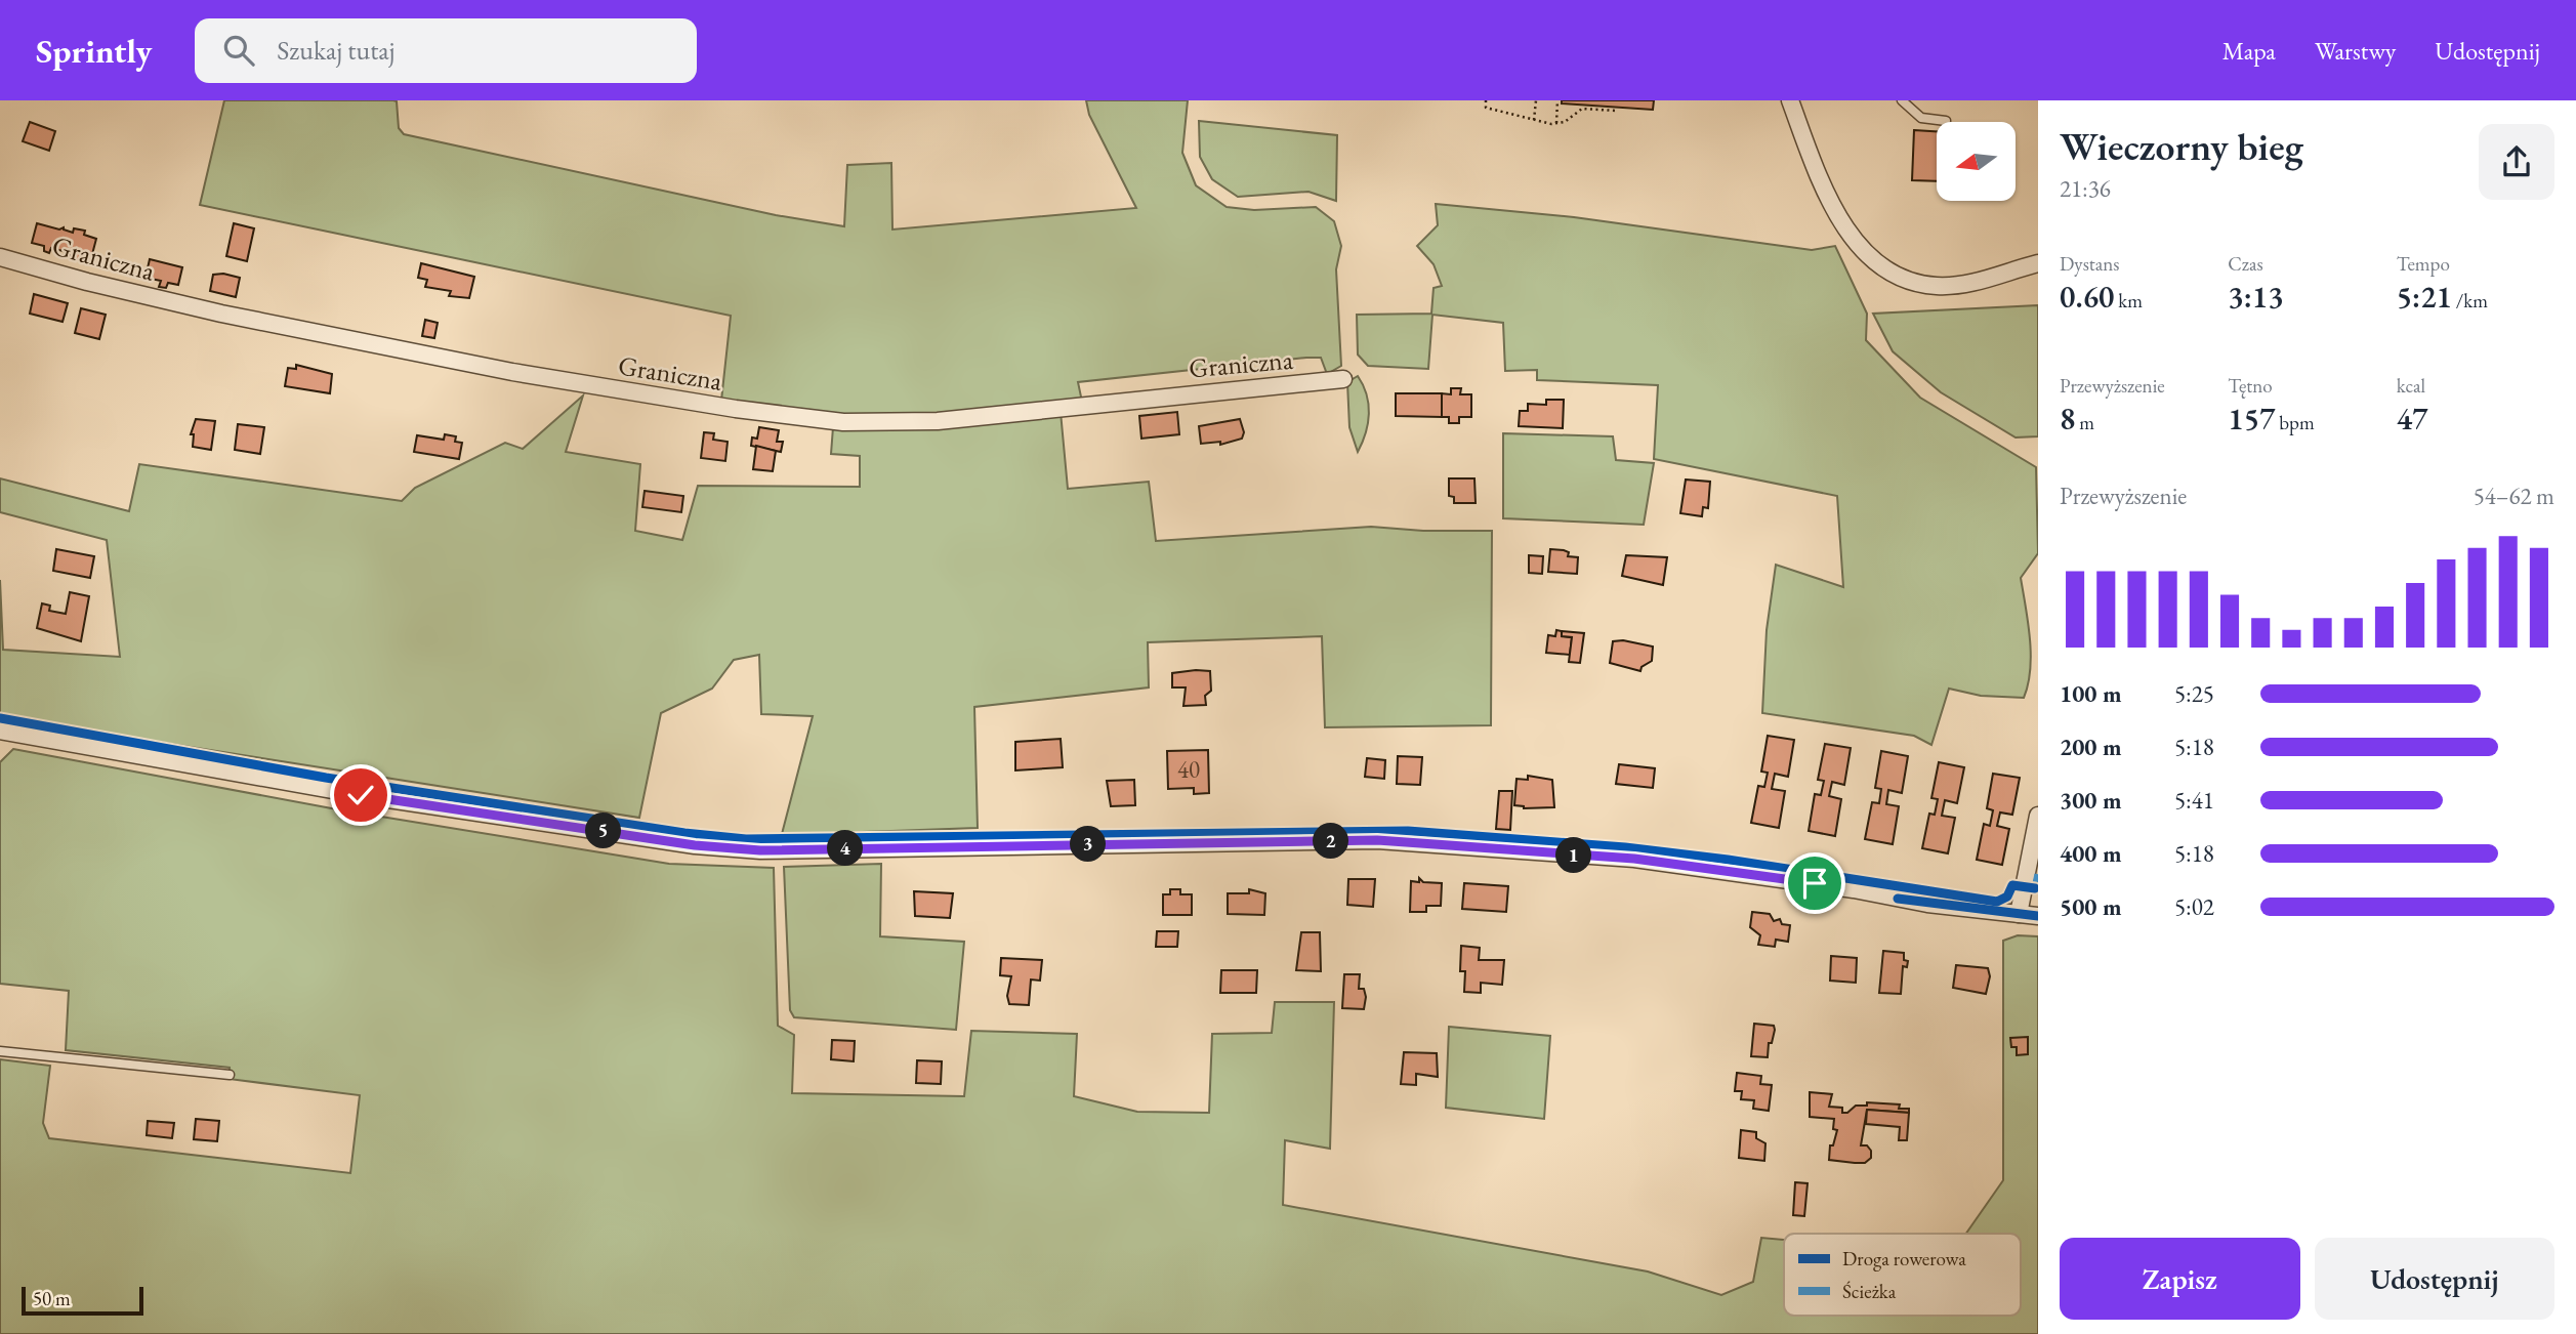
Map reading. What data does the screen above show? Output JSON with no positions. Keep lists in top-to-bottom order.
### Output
{
  "streets": {
    "street": ["Graniczna"]
  },
  "house_numbers": ["40"],
  "legend": ["Droga rowerowa", "Ścieżka"],
  "scale_bar": "50 m",
  "north": "left",
  "page": {
    "header": "Sprintly",
    "search": "Szukaj tutaj",
    "nav": ["Mapa", "Warstwy", "Udostępnij"],
    "heading": ["Wieczorny bieg", "21:36"],
    "stats": [
      ["Dystans", "0.60 km"],
      ["Czas", "3:13"],
      ["Tempo", "5:21 /km"],
      ["Przewyższenie", "8 m"],
      ["Tętno", "157 bpm"],
      ["kcal", "47"]
    ],
    "chart": ["Przewyższenie", "54–62 m"],
    "list": [
      {
        "name": "100 m",
        "note": "5:25"
      },
      {
        "name": "200 m",
        "note": "5:18"
      },
      {
        "name": "300 m",
        "note": "5:41"
      },
      {
        "name": "400 m",
        "note": "5:18"
      },
      {
        "name": "500 m",
        "note": "5:02"
      }
    ],
    "pins": [
      "5",
      "2",
      "3",
      "4",
      "1"
    ],
    "buttons": ["Zapisz", "Udostępnij"],
    "scale": "50 m"
  }
}
